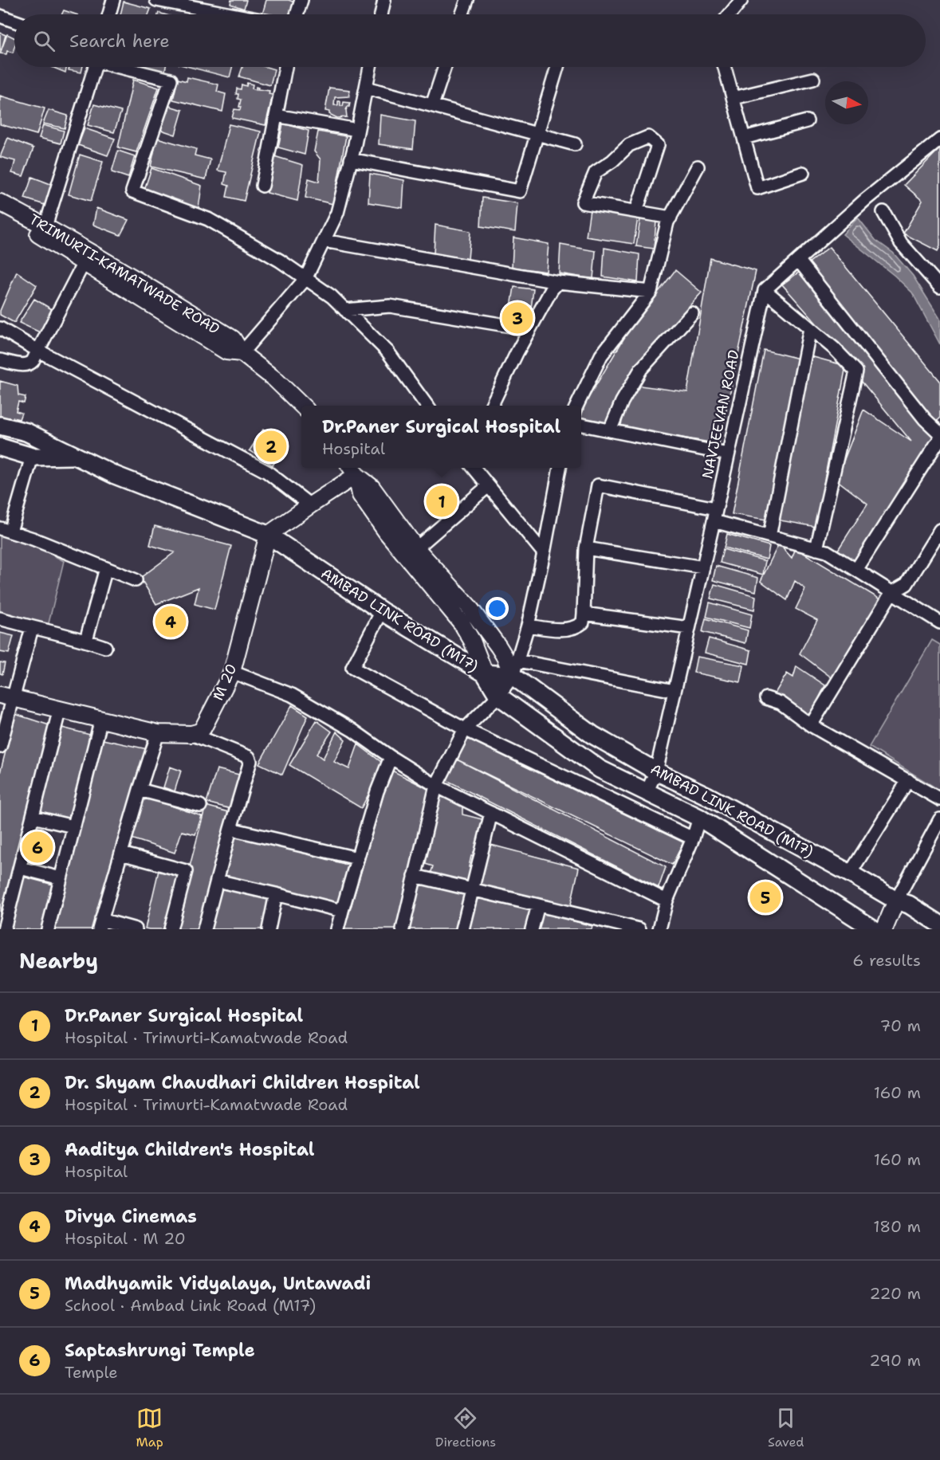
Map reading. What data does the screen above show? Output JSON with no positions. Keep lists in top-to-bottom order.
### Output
{
  "streets": {
    "main road": ["AMBAD LINK ROAD (M17)"],
    "street": ["TRIMURTI-KAMATWADE ROAD", "NAVJEEVAN ROAD", "M 20"]
  },
  "crossings": [
    ["NAVJEEVAN ROAD", "AMBAD LINK ROAD (M17)"],
    ["AMBAD LINK ROAD (M17)", "M 20"]
  ],
  "north": "right",
  "page": {
    "search": "Search here",
    "pins": [
      "3",
      "2",
      "1",
      "4",
      "6",
      "5"
    ],
    "popup": ["Dr.Paner Surgical Hospital", "Hospital"],
    "heading": ["Nearby", "6 results"],
    "list": [
      {
        "mark": "1",
        "name": "Dr.Paner Surgical Hospital",
        "note": "Hospital · Trimurti-Kamatwade Road",
        "value": "70 m"
      },
      {
        "mark": "2",
        "name": "Dr. Shyam Chaudhari Children Hospital",
        "note": "Hospital · Trimurti-Kamatwade Road",
        "value": "160 m"
      },
      {
        "mark": "3",
        "name": "Aaditya Children's Hospital",
        "note": "Hospital",
        "value": "160 m"
      },
      {
        "mark": "4",
        "name": "Divya Cinemas",
        "note": "Hospital · M 20",
        "value": "180 m"
      },
      {
        "mark": "5",
        "name": "Madhyamik Vidyalaya, Untawadi",
        "note": "School · Ambad Link Road (M17)",
        "value": "220 m"
      },
      {
        "mark": "6",
        "name": "Saptashrungi Temple",
        "note": "Temple",
        "value": "290 m"
      }
    ],
    "nav": ["Map", "Directions", "Saved"]
  }
}
